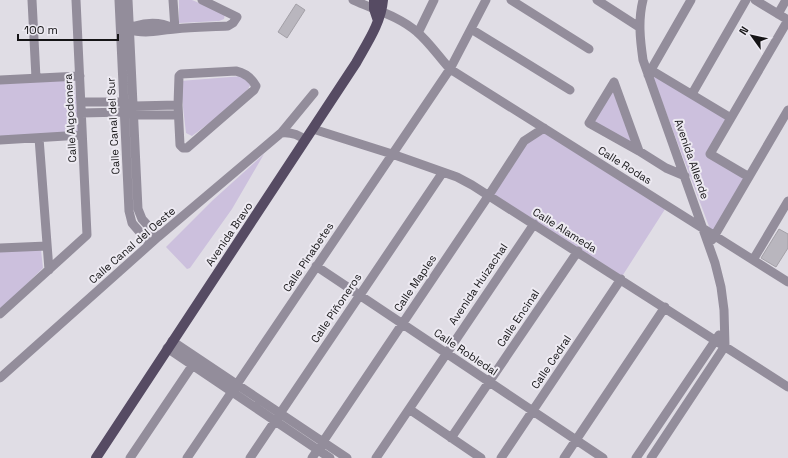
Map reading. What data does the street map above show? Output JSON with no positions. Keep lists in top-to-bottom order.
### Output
{
  "streets": {
    "main road": ["Avenida Bravo"],
    "street": [
      "Calle Algodonera",
      "Calle Canal del Sur",
      "Avenida Allende",
      "Calle Rodas",
      "Calle Alameda",
      "Calle Canal del Oeste",
      "Calle Pinabetes",
      "Calle Maples",
      "Avenida Huizachal",
      "Calle Piñoneros",
      "Calle Encinal",
      "Calle Robledal",
      "Calle Cedral"
    ]
  },
  "crossings": [
    ["Calle Canal del Sur", "Calle Canal del Oeste"],
    ["Avenida Allende", "Calle Rodas"],
    ["Avenida Allende", "Calle Alameda"],
    ["Calle Rodas", "Avenida Bravo"],
    ["Calle Rodas", "Calle Pinabetes"],
    ["Calle Rodas", "Calle Maples"],
    ["Calle Alameda", "Avenida Bravo"],
    ["Calle Alameda", "Calle Pinabetes"],
    ["Calle Alameda", "Calle Maples"],
    ["Calle Alameda", "Avenida Huizachal"],
    ["Calle Alameda", "Calle Piñoneros"],
    ["Calle Alameda", "Calle Encinal"],
    ["Calle Alameda", "Calle Cedral"],
    ["Calle Pinabetes", "Calle Robledal"],
    ["Calle Maples", "Calle Robledal"],
    ["Avenida Huizachal", "Calle Robledal"],
    ["Calle Piñoneros", "Calle Robledal"],
    ["Calle Encinal", "Calle Robledal"],
    ["Calle Robledal", "Calle Cedral"]
  ],
  "scale_bar": "100 m",
  "north": "top left"
}
